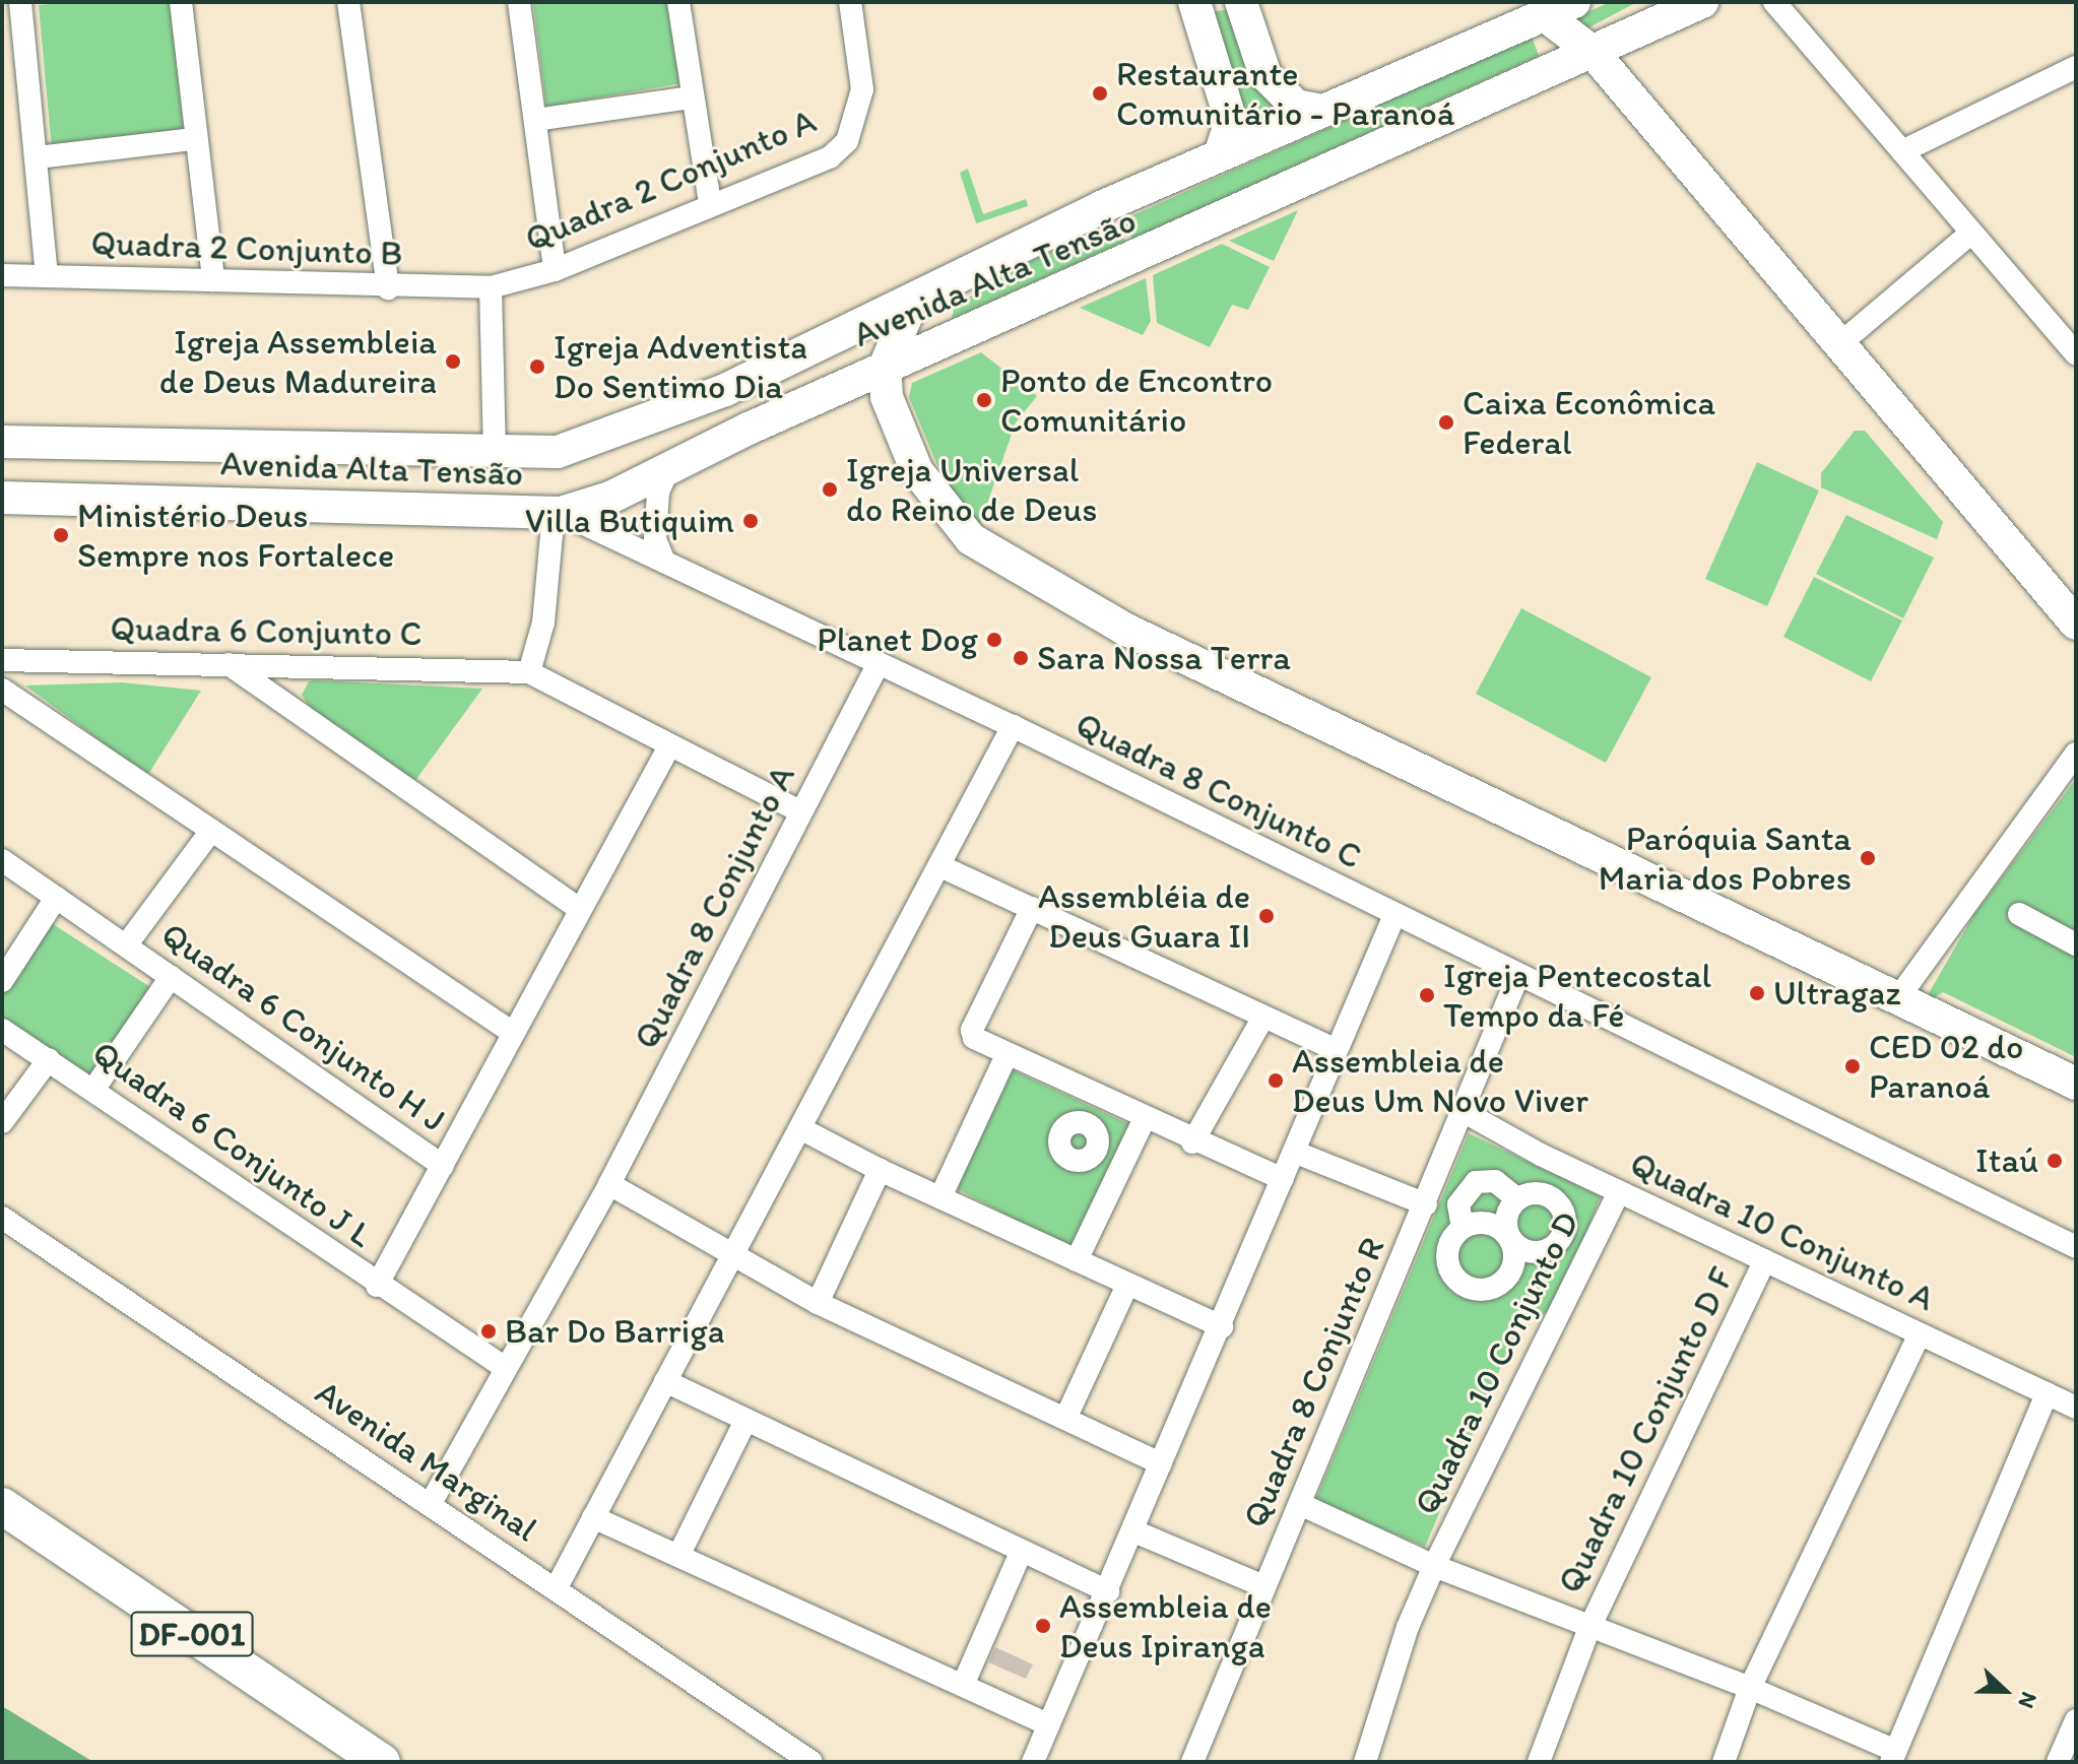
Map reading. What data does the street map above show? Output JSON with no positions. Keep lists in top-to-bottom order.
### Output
{
  "streets": {
    "main road": ["DF-001"],
    "street": [
      "Quadra 2 Conjunto A",
      "Quadra 2 Conjunto B",
      "Avenida Alta Tensão",
      "Quadra 6 Conjunto C",
      "Quadra 8 Conjunto C",
      "Quadra 8 Conjunto A",
      "Quadra 6 Conjunto H J",
      "Quadra 6 Conjunto J L",
      "Quadra 10 Conjunto A",
      "Quadra 10 Conjunto D",
      "Quadra 8 Conjunto R",
      "Quadra 10 Conjunto D F",
      "Avenida Marginal"
    ]
  },
  "crossings": [
    ["Quadra 2 Conjunto A", "Quadra 2 Conjunto B"],
    ["Avenida Alta Tensão", "Quadra 8 Conjunto C"],
    ["Quadra 8 Conjunto C", "Quadra 8 Conjunto A"],
    ["Quadra 8 Conjunto C", "Quadra 8 Conjunto R"],
    ["Quadra 8 Conjunto A", "Quadra 6 Conjunto J L"],
    ["Quadra 8 Conjunto A", "Avenida Marginal"],
    ["Quadra 10 Conjunto A", "Quadra 10 Conjunto D"],
    ["Quadra 10 Conjunto A", "Quadra 8 Conjunto R"],
    ["Quadra 10 Conjunto A", "Quadra 10 Conjunto D F"]
  ],
  "places": [
    "Restaurante Comunitário - Paranoá",
    "Igreja Assembleia de Deus Madureira",
    "Igreja Adventista Do Sentimo Dia",
    "Ponto de Encontro Comunitário",
    "Caixa Econômica Federal",
    "Igreja Universal do Reino de Deus",
    "Villa Butiquim",
    "Ministério Deus Sempre nos Fortalece",
    "Planet Dog",
    "Sara Nossa Terra",
    "Paróquia Santa Maria dos Pobres",
    "Assembléia de Deus Guara II",
    "Ultragaz",
    "Igreja Pentecostal Tempo da Fé",
    "CED 02 do Paranoá",
    "Assembleia de Deus Um Novo Viver",
    "Itaú",
    "Bar Do Barriga",
    "Assembleia de Deus Ipiranga"
  ],
  "north": "right"
}
